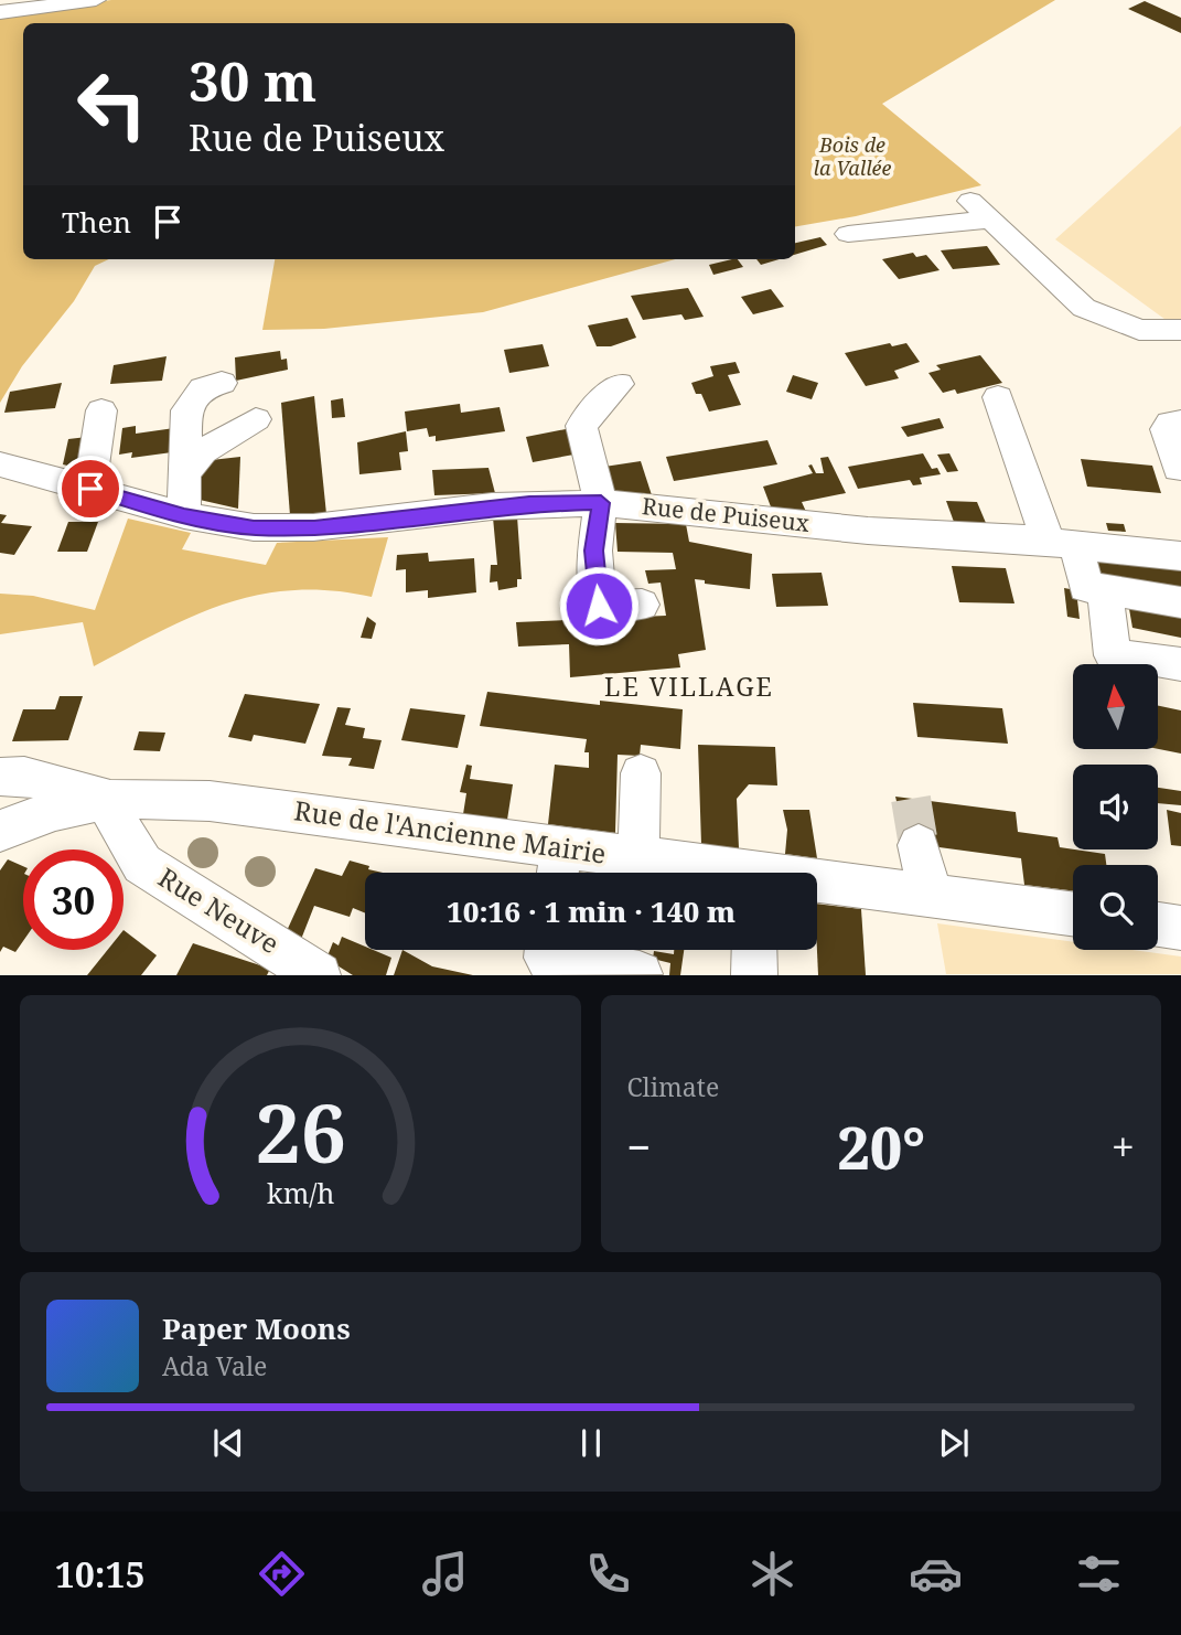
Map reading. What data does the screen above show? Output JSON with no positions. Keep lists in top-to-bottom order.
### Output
{
  "streets": {
    "street": ["Rue de Puiseux", "Rue de l'Ancienne Mairie", "Rue Neuve"]
  },
  "crossings": [
    ["Rue de l'Ancienne Mairie", "Rue Neuve"]
  ],
  "districts": ["LE VILLAGE"],
  "parks": ["Bois de la Vallée"],
  "north": "top",
  "page": {
    "turn": ["30 m", "Rue de Puiseux"],
    "then": "Then",
    "limit": "30",
    "trip": "10:16 · 1 min · 140 m",
    "tile": "Climate",
    "heat": ["−", "20°", "+"],
    "song": ["Paper Moons", "Ada Vale"],
    "tabs": "10:15",
    "gauge": ["26", "km/h"]
  }
}
